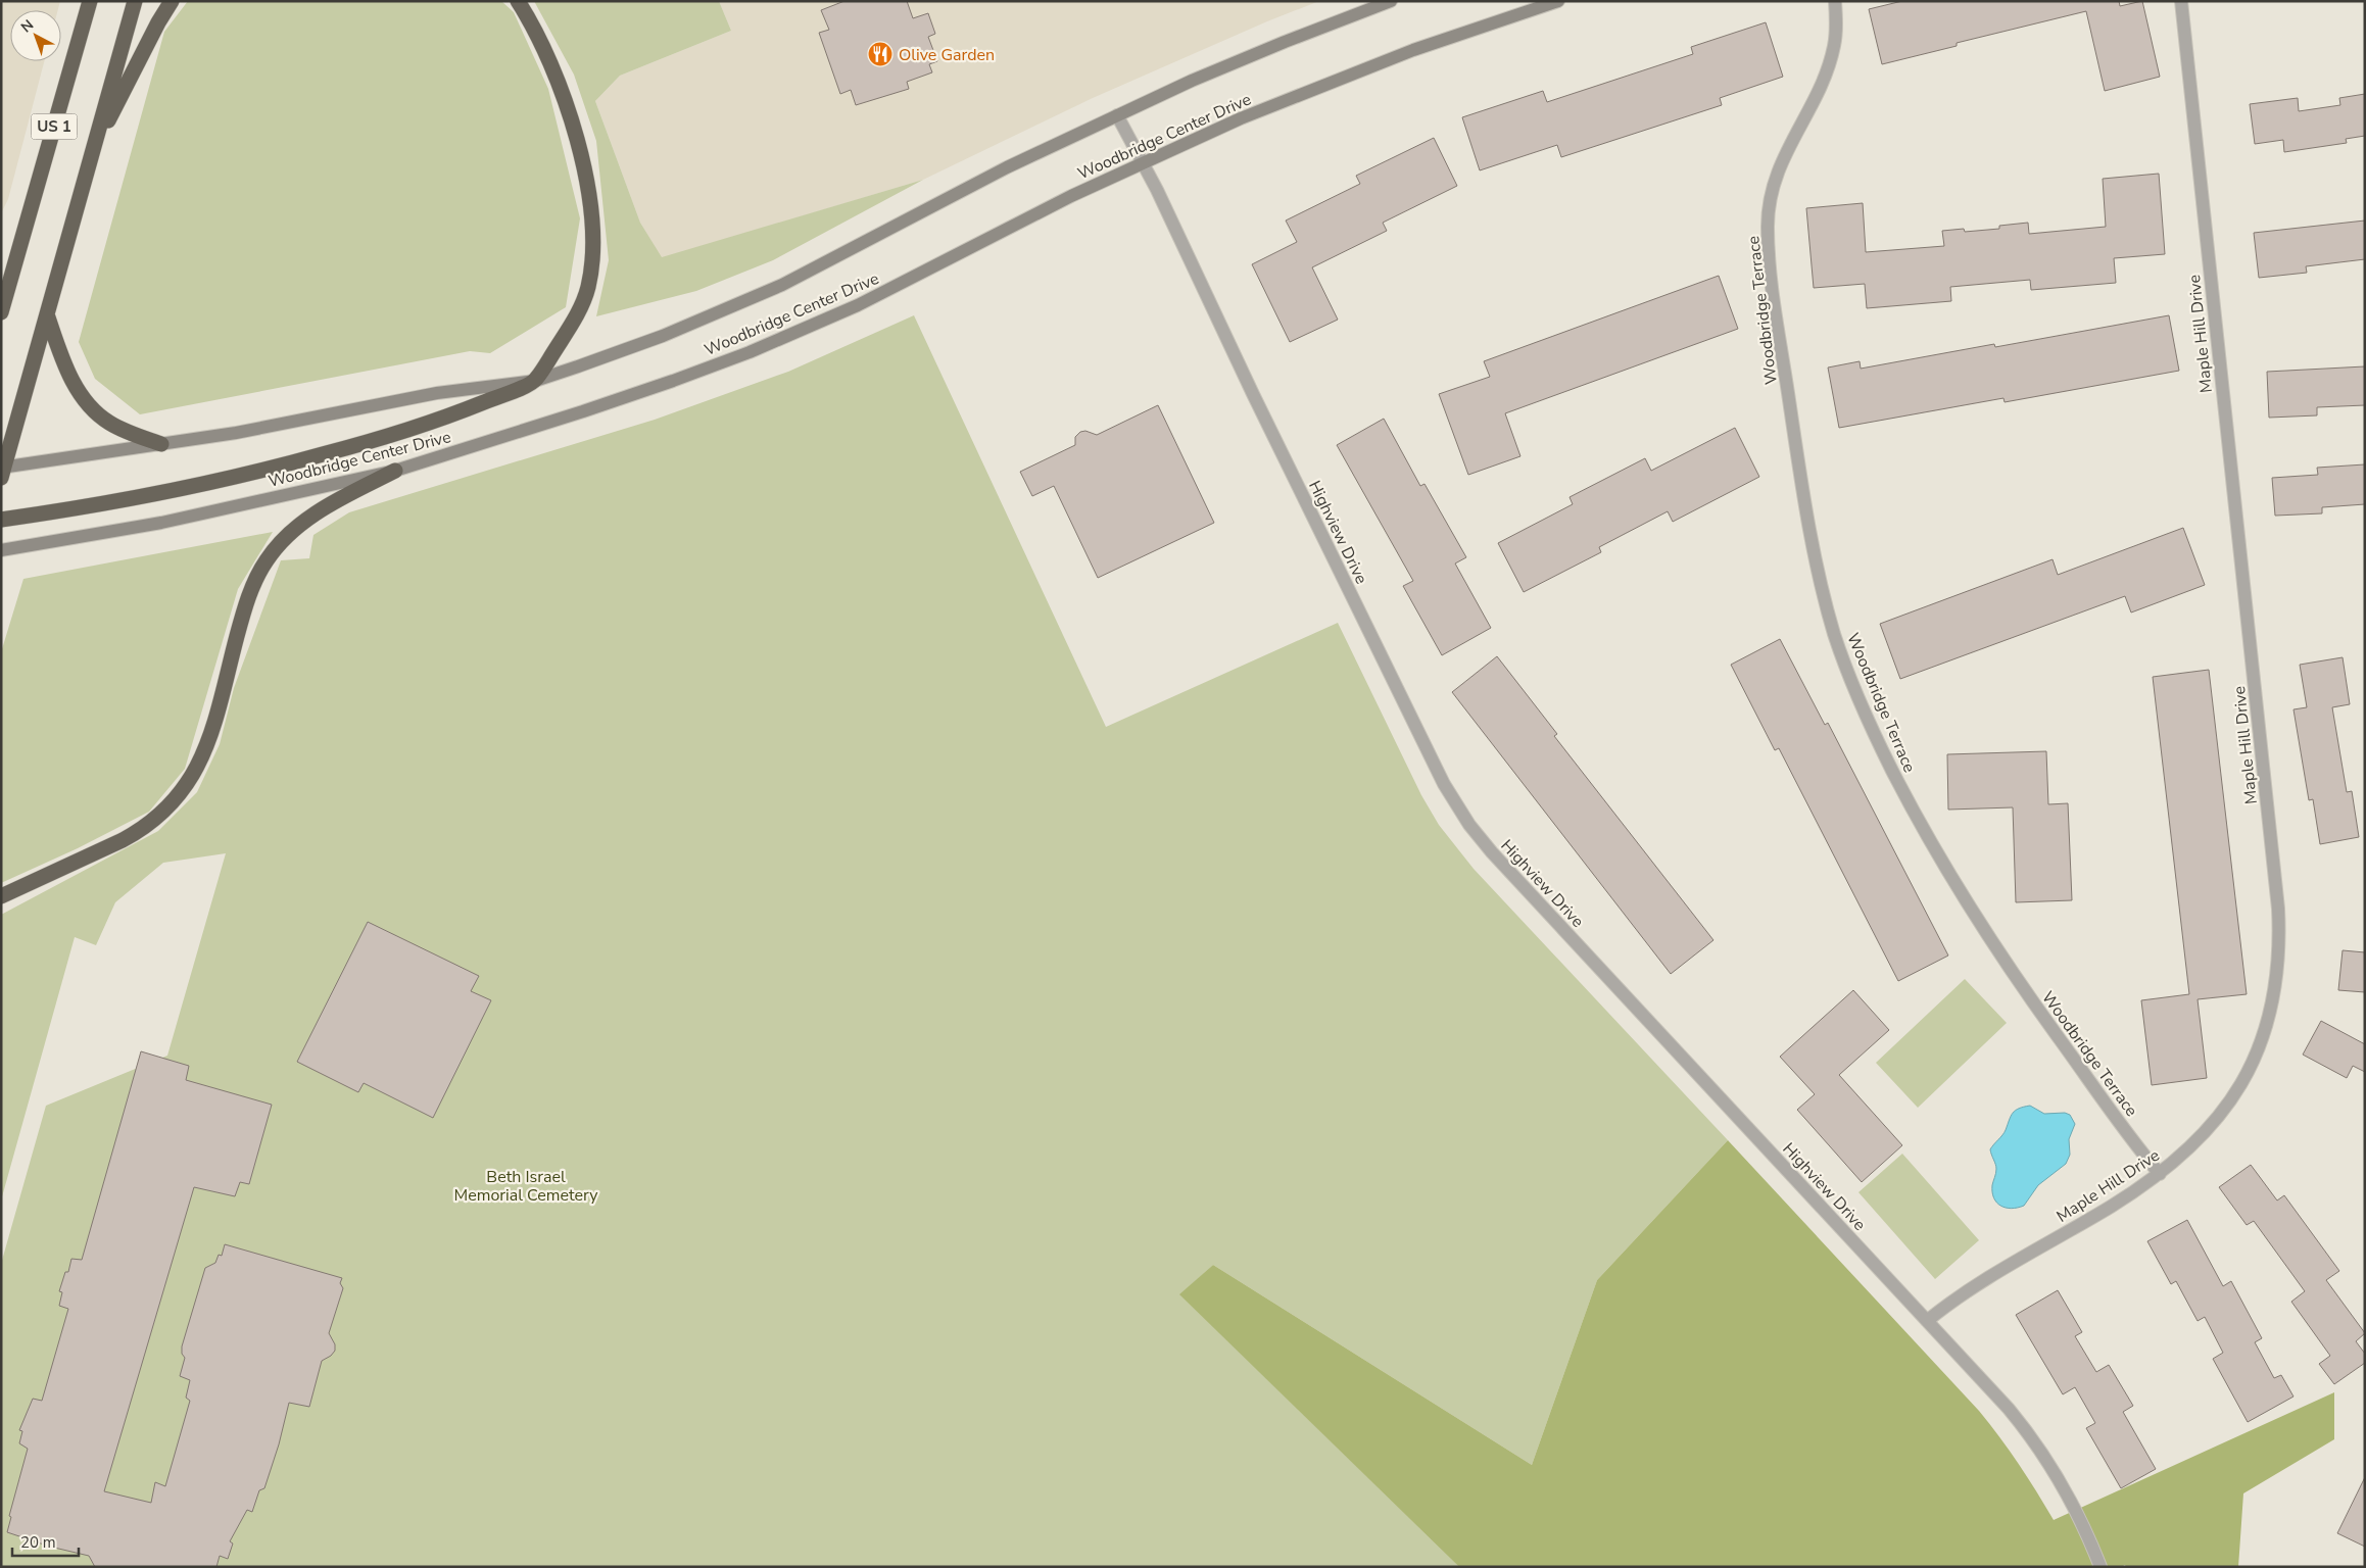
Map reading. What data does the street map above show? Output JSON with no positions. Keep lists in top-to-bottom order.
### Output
{
  "streets": {
    "highway": ["US 1"],
    "street": [
      "Woodbridge Center Drive",
      "Woodbridge Terrace",
      "Maple Hill Drive",
      "Highview Drive"
    ]
  },
  "crossings": [
    ["US 1", "Woodbridge Center Drive"],
    ["Woodbridge Center Drive", "Highview Drive"],
    ["Woodbridge Terrace", "Maple Hill Drive"],
    ["Maple Hill Drive", "Highview Drive"]
  ],
  "parks": ["Beth Israel Memorial Cemetery"],
  "places": {
    "restaurant": ["Olive Garden"]
  },
  "scale_bar": "20 m",
  "north": "top left"
}
